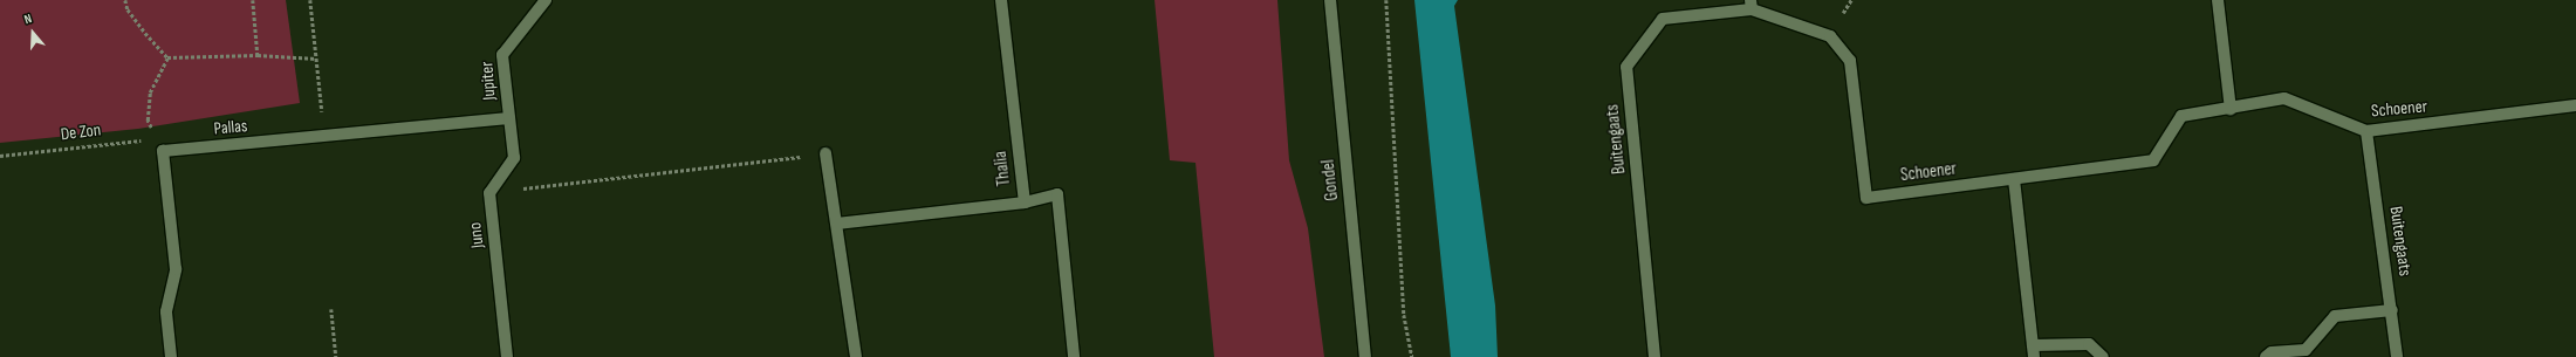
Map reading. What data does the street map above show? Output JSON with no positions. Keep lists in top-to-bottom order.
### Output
{
  "streets": {
    "street": [
      "Jupiter",
      "Schoener",
      "Pallas",
      "Buitengaats",
      "Thalia",
      "Gondel",
      "Juno"
    ],
    "path": ["De Zon"]
  },
  "crossings": [
    ["Jupiter", "Pallas"],
    ["Schoener", "Buitengaats"],
    ["Pallas", "De Zon"]
  ],
  "north": "top"
}
